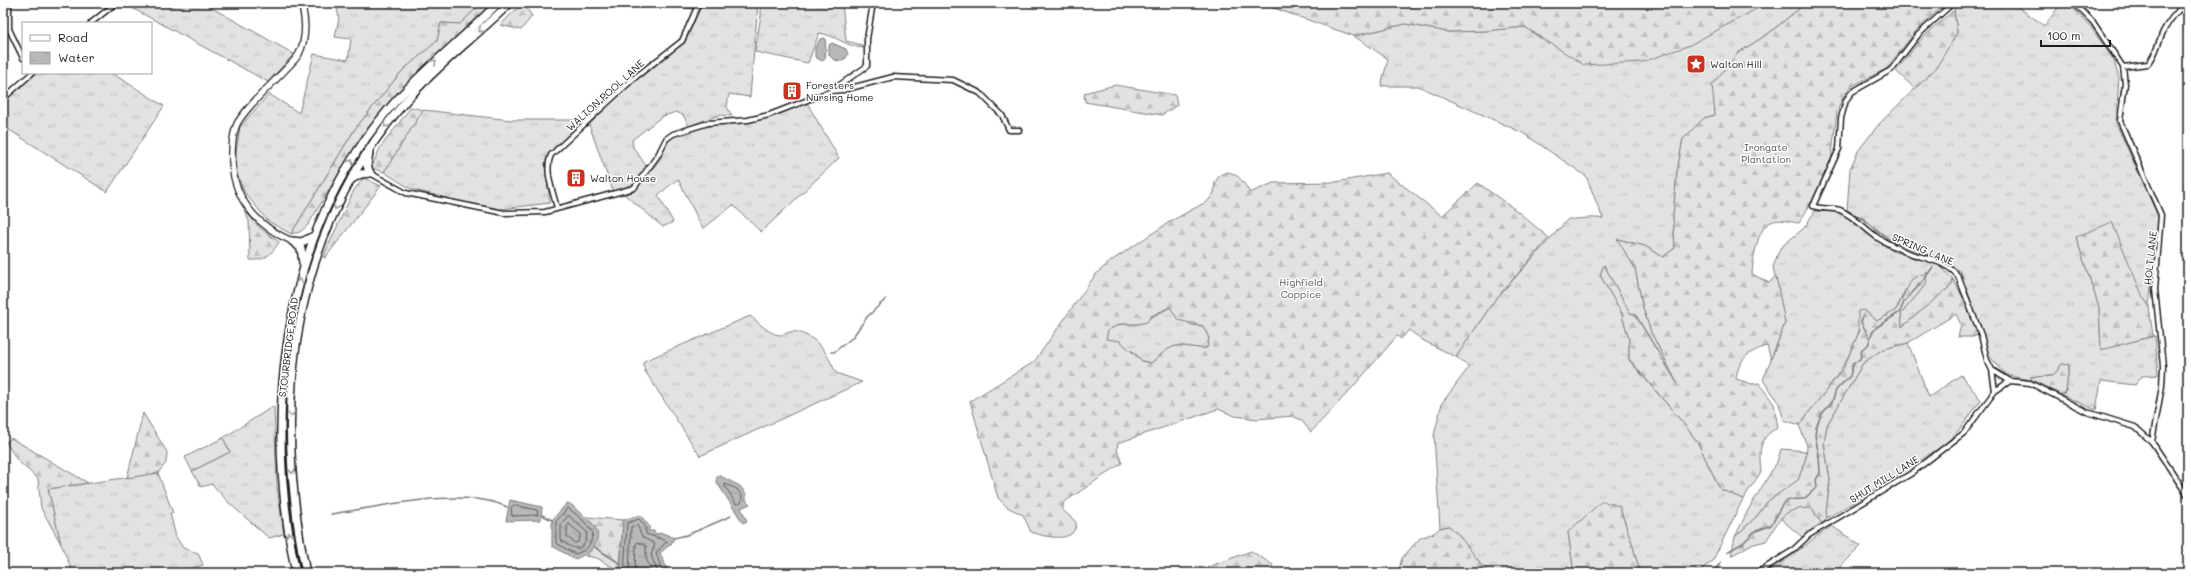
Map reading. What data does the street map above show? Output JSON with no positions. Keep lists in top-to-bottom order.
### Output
{
  "streets": {
    "highway": ["STOURBRIDGE ROAD"],
    "street": [
      "WALTON POOL LANE",
      "SPRING LANE",
      "HOLT LANE",
      "SHUT MILL LANE"
    ]
  },
  "crossings": [
    ["SPRING LANE", "SHUT MILL LANE"]
  ],
  "parks": ["Irongate Plantation", "Highfield Coppice"],
  "places": {
    "place": ["Walton Hill"],
    "building": ["Foresters Nursing Home", "Walton House"]
  },
  "legend": ["Road", "Water"],
  "scale_bar": "100 m"
}
